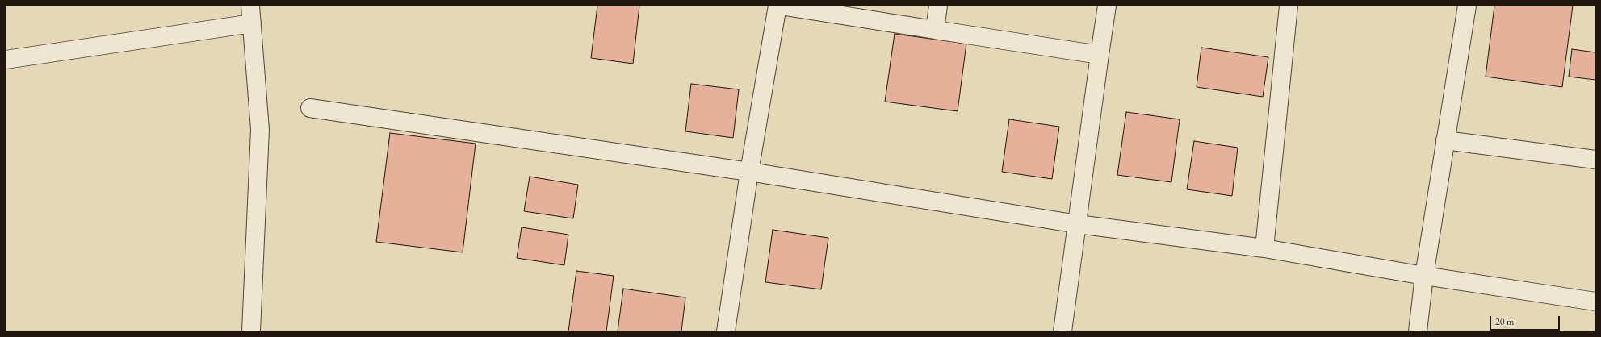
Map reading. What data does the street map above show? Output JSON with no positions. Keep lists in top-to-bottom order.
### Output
{
  "scale_bar": "20 m"
}
